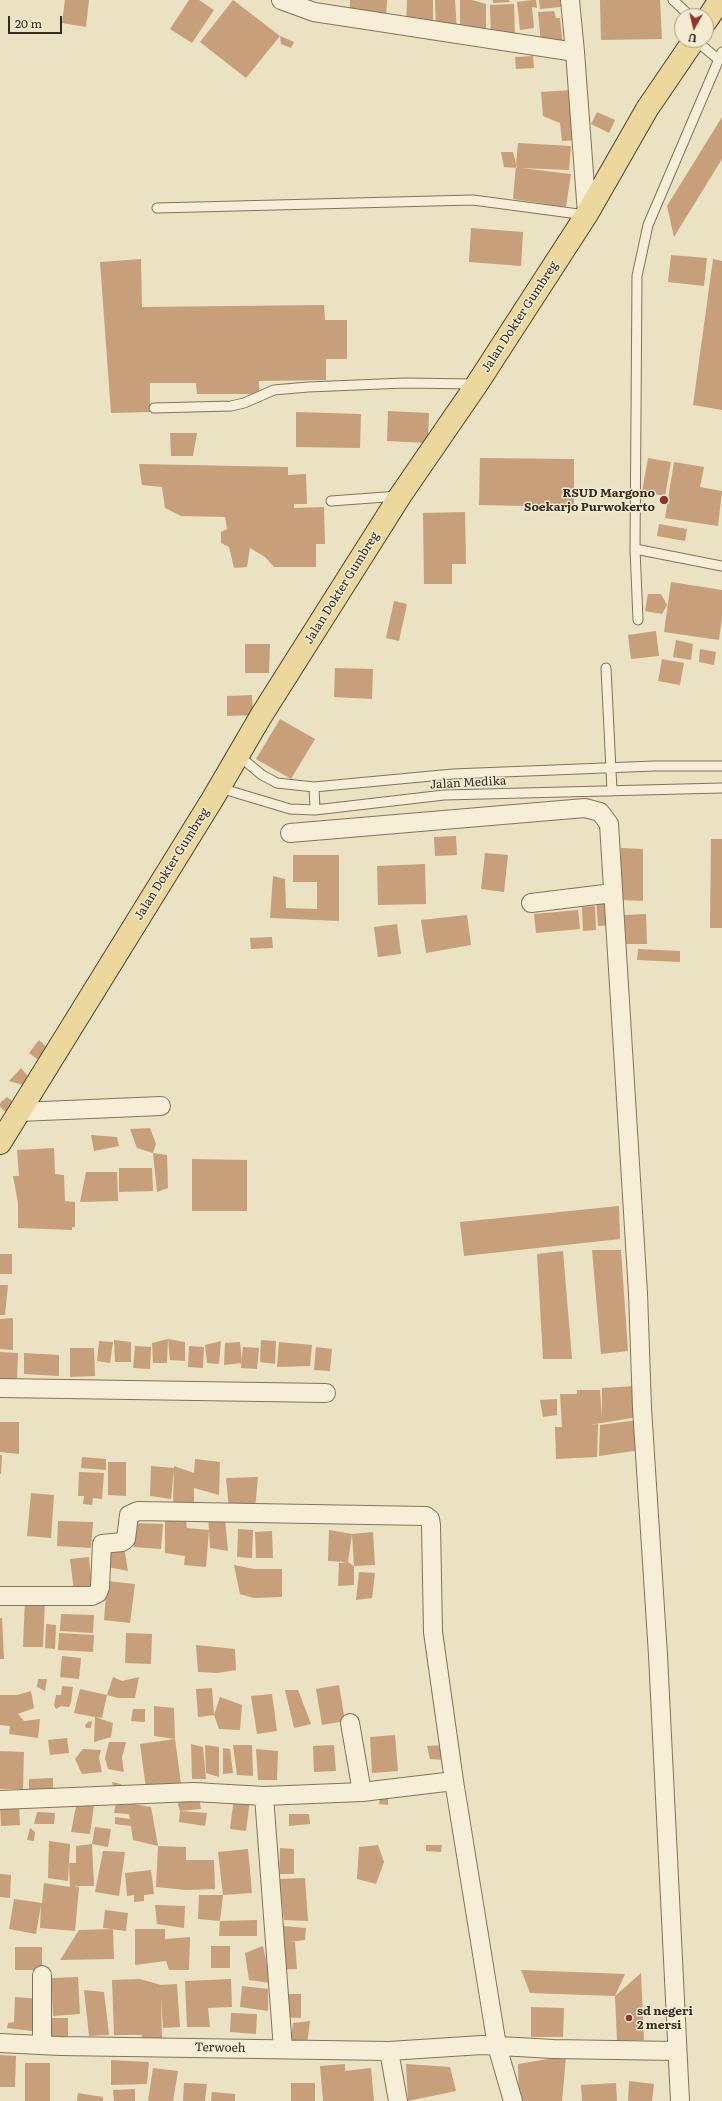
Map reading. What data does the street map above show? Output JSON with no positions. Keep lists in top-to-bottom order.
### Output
{
  "streets": {
    "main road": ["Jalan Dokter Gumbreg"],
    "street": ["Terwoeh"],
    "lane": ["Jalan Medika"]
  },
  "crossings": [
    ["Jalan Dokter Gumbreg", "Jalan Medika"]
  ],
  "places": ["RSUD Margono Soekarjo Purwokerto", "sd negeri 2 mersi"],
  "scale_bar": "20 m",
  "north": "bottom"
}
